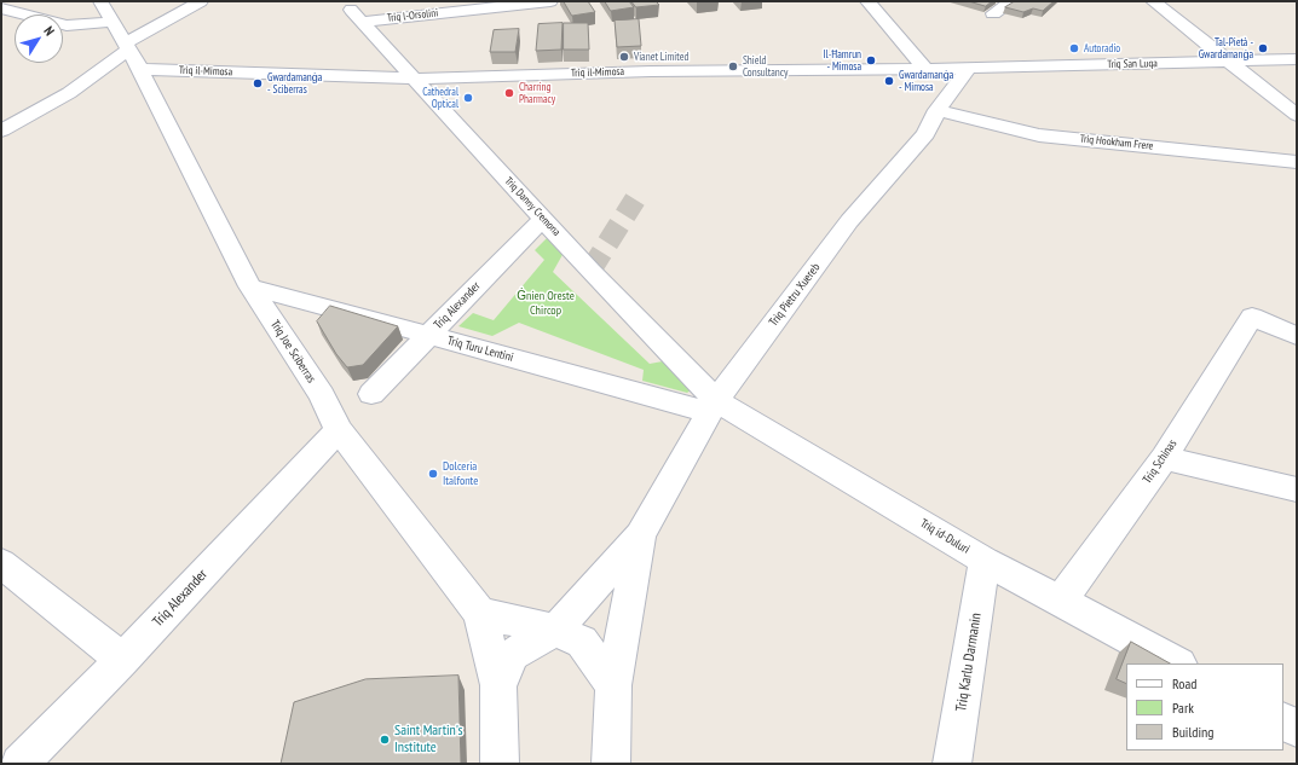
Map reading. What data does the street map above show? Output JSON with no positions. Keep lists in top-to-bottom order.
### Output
{
  "streets": {
    "street": [
      "Triq l-Orsolini",
      "Triq San Luqa",
      "Triq il-Mimosa",
      "Triq Hookham Frere",
      "Triq Danny Cremona",
      "Triq Pietru Xuereb",
      "Triq Alexander",
      "Triq Turu Lentini",
      "Triq Joe Sciberras",
      "Triq Schinas",
      "Triq id-Duluri",
      "Triq Karlu Darmanin"
    ]
  },
  "crossings": [
    ["Triq l-Orsolini", "Triq Danny Cremona"],
    ["Triq San Luqa", "Triq il-Mimosa"],
    ["Triq San Luqa", "Triq Pietru Xuereb"],
    ["Triq il-Mimosa", "Triq Danny Cremona"],
    ["Triq il-Mimosa", "Triq Pietru Xuereb"],
    ["Triq il-Mimosa", "Triq Joe Sciberras"],
    ["Triq Hookham Frere", "Triq Pietru Xuereb"],
    ["Triq Danny Cremona", "Triq Pietru Xuereb"],
    ["Triq Danny Cremona", "Triq Alexander"],
    ["Triq Danny Cremona", "Triq Turu Lentini"],
    ["Triq Danny Cremona", "Triq id-Duluri"],
    ["Triq Pietru Xuereb", "Triq Turu Lentini"],
    ["Triq Pietru Xuereb", "Triq Joe Sciberras"],
    ["Triq Pietru Xuereb", "Triq id-Duluri"],
    ["Triq Alexander", "Triq Turu Lentini"],
    ["Triq Alexander", "Triq Joe Sciberras"],
    ["Triq Turu Lentini", "Triq Joe Sciberras"],
    ["Triq Turu Lentini", "Triq id-Duluri"],
    ["Triq Schinas", "Triq id-Duluri"],
    ["Triq id-Duluri", "Triq Karlu Darmanin"]
  ],
  "parks": ["Ġnien Oreste Chircop"],
  "places": [
    "Autoradio",
    "Tal-Pietà - Gwardamanġa",
    "Vianet Limited",
    "Il-Ħamrun - Mimosa",
    "Shield Consultancy",
    "Gwardamanġa - Mimosa",
    "Gwardamanġa - Sciberras",
    "Charring Pharmacy",
    "Cathedral Optical",
    "Dolceria Italfonte",
    "Saint Martin's Institute"
  ],
  "legend": ["Road", "Park", "Building"],
  "north": "top right"
}
